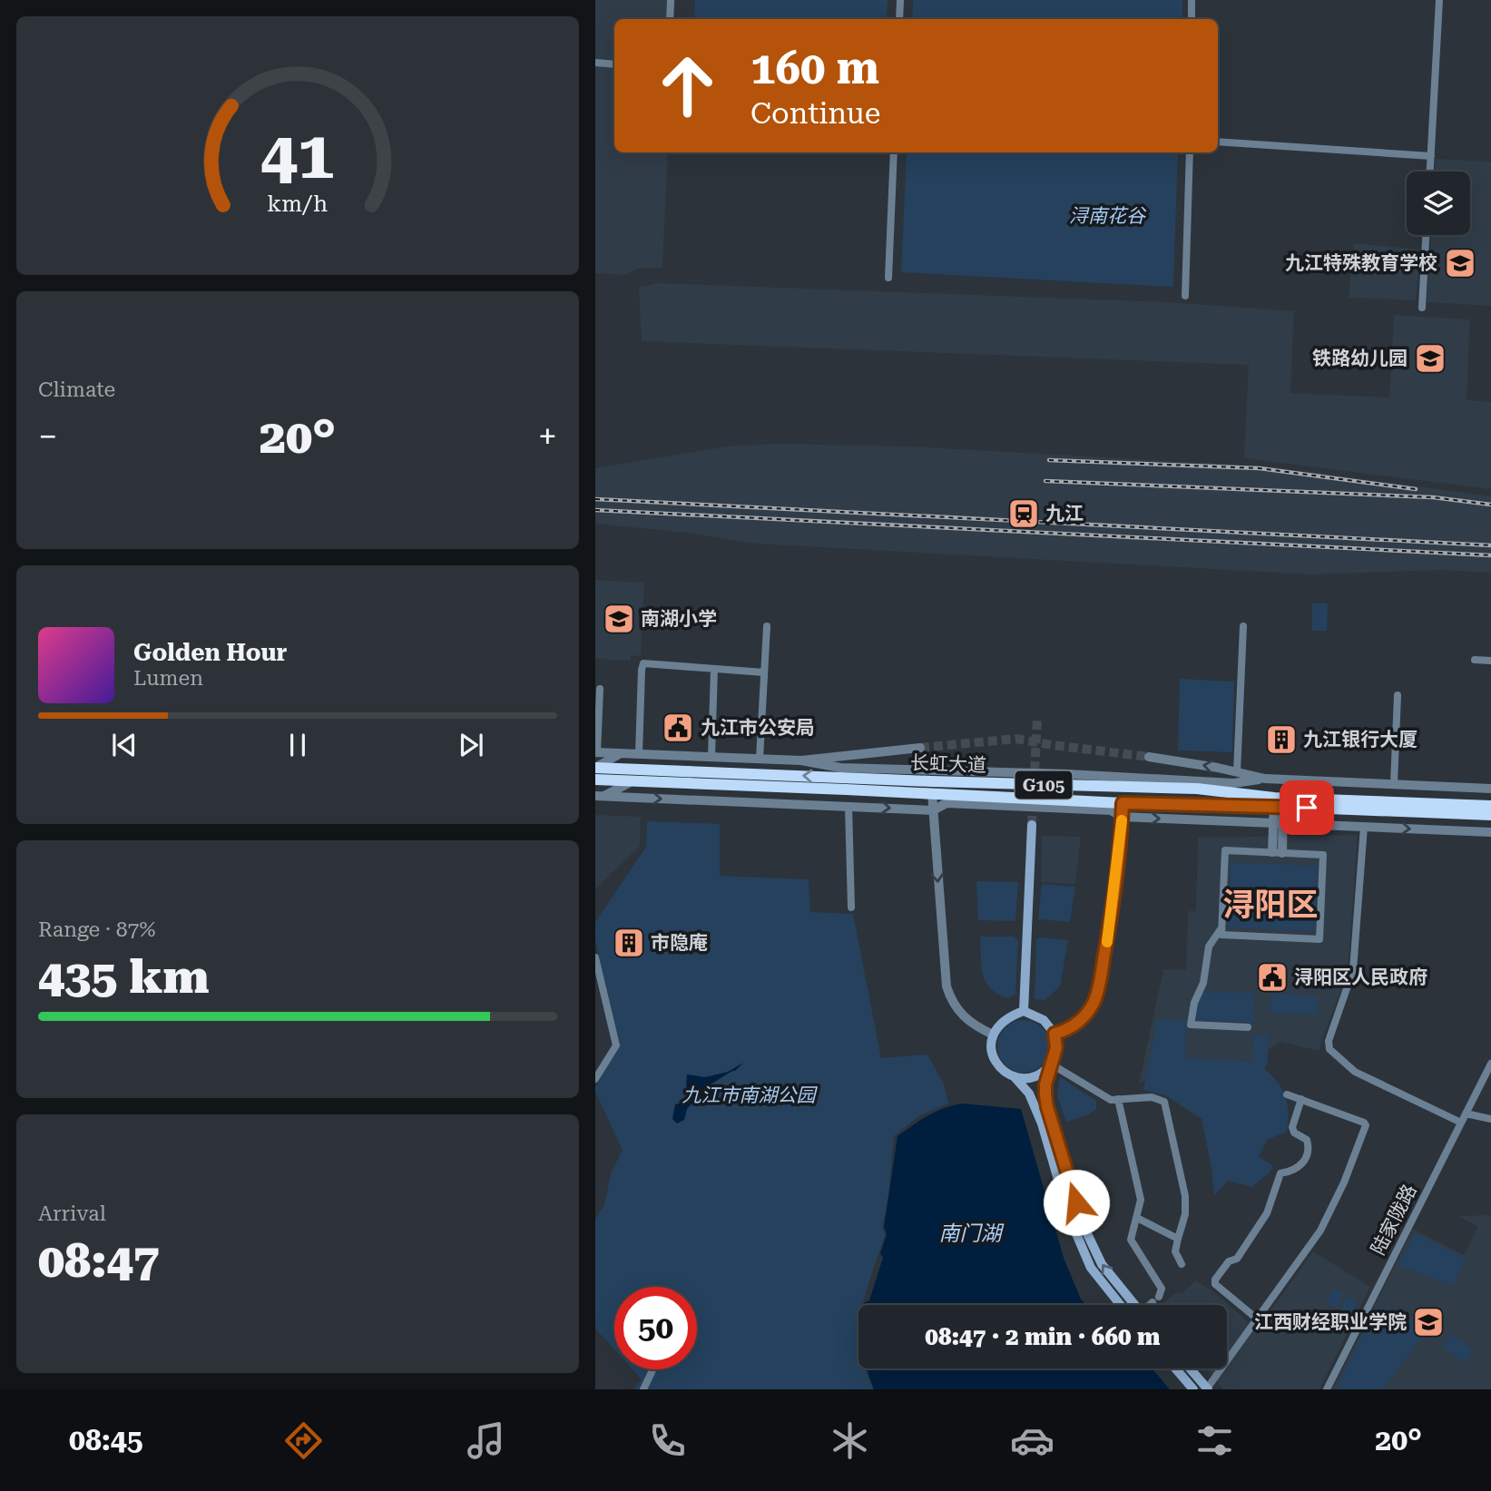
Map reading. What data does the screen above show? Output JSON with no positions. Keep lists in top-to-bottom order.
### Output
{
  "streets": {
    "highway": ["长虹大道", "G105"],
    "street": ["陆家陇路"]
  },
  "districts": ["浔阳区"],
  "water": ["南门湖"],
  "parks": ["浔南花谷", "九江市南湖公园"],
  "places": {
    "school or university": [
      "九江特殊教育学校",
      "铁路幼儿园",
      "南湖小学",
      "江西财经职业学院"
    ],
    "station": ["九江"],
    "public building": ["九江市公安局", "浔阳区人民政府"],
    "building": ["九江银行大厦", "市隐庵"]
  },
  "page": {
    "turn": ["160 m", "Continue"],
    "tile": [
      "Climate",
      ["Range · 87%", "435 km"],
      ["Arrival", "08:47"]
    ],
    "heat": ["−", "20°", "+"],
    "song": ["Golden Hour", "Lumen"],
    "limit": "50",
    "trip": "08:47 · 2 min · 660 m",
    "tabs": ["08:45", "20°"],
    "gauge": ["41", "km/h"]
  }
}
